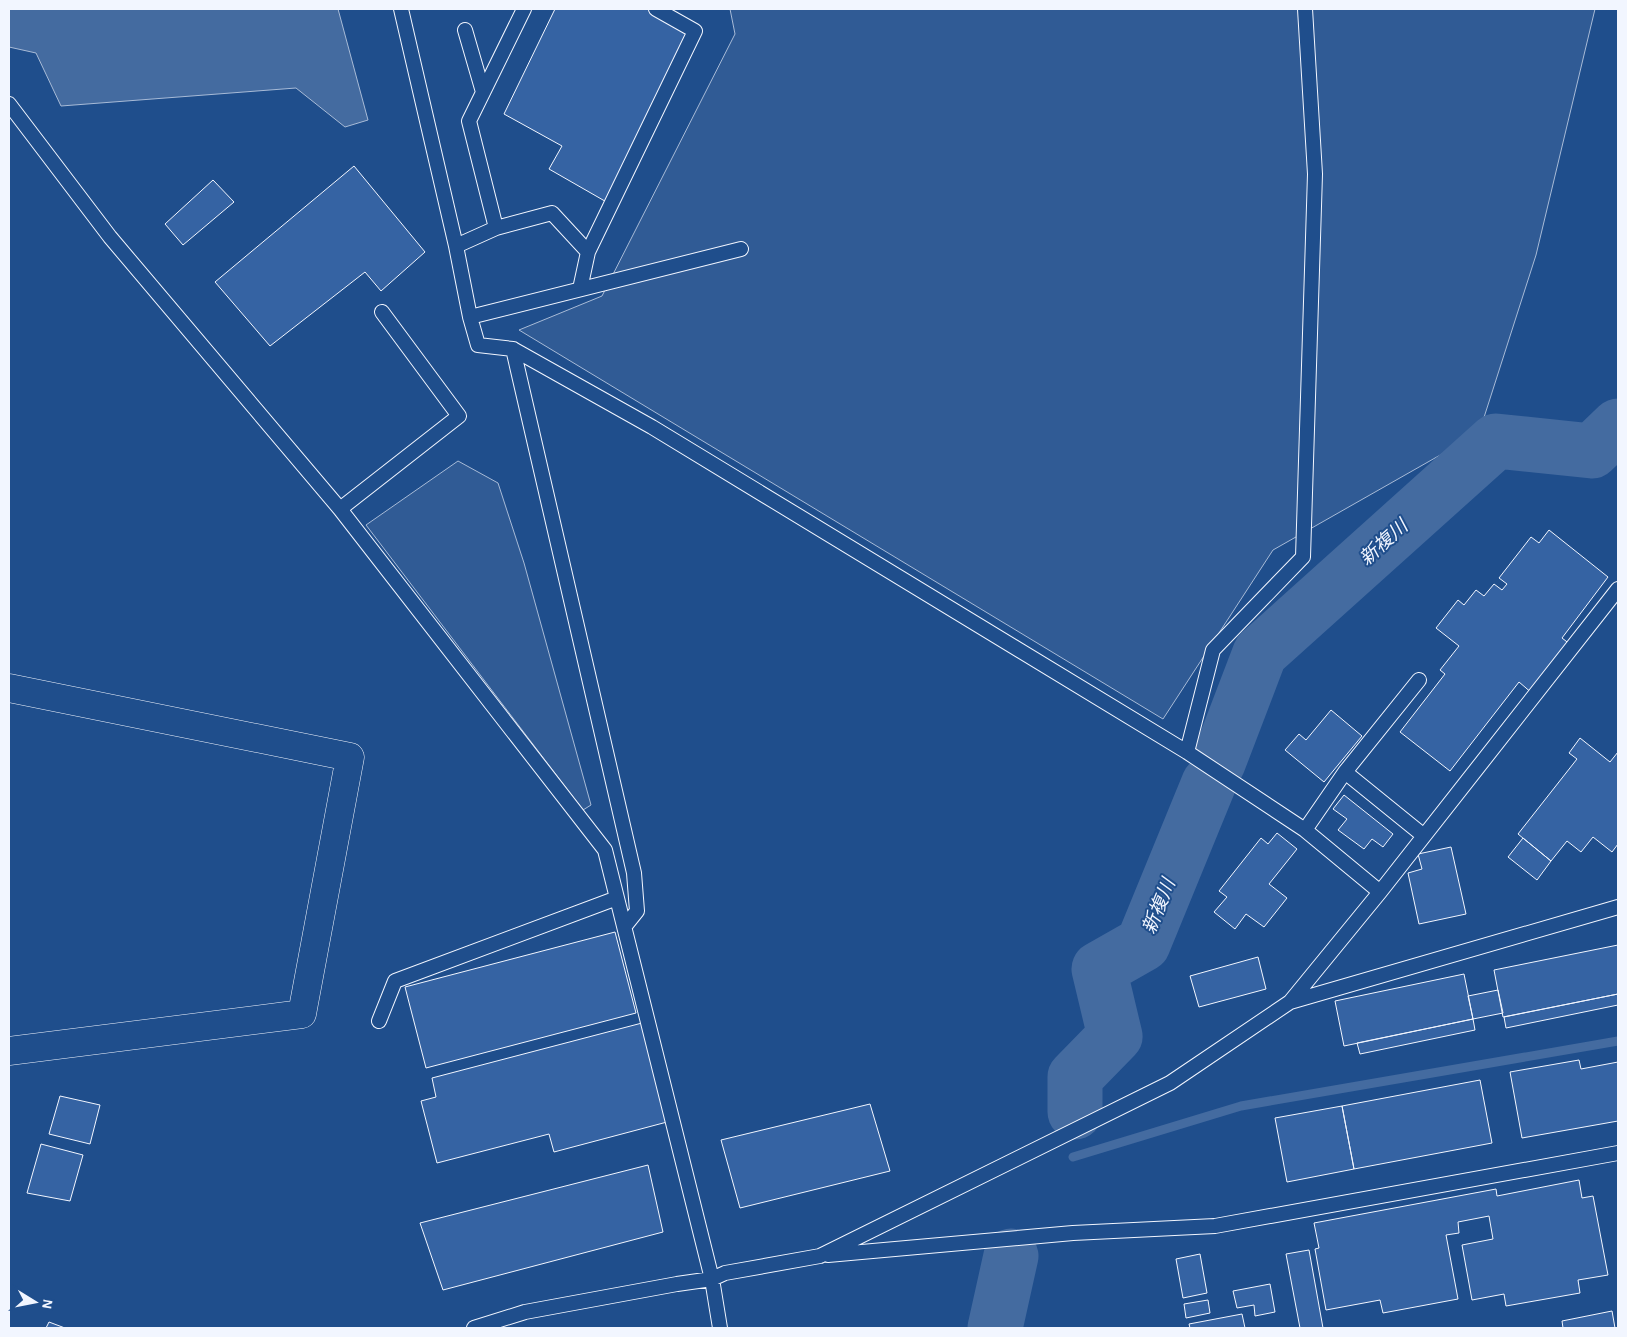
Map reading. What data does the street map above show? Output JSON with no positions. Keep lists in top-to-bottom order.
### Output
{
  "water": ["新複川"],
  "north": "right"
}
